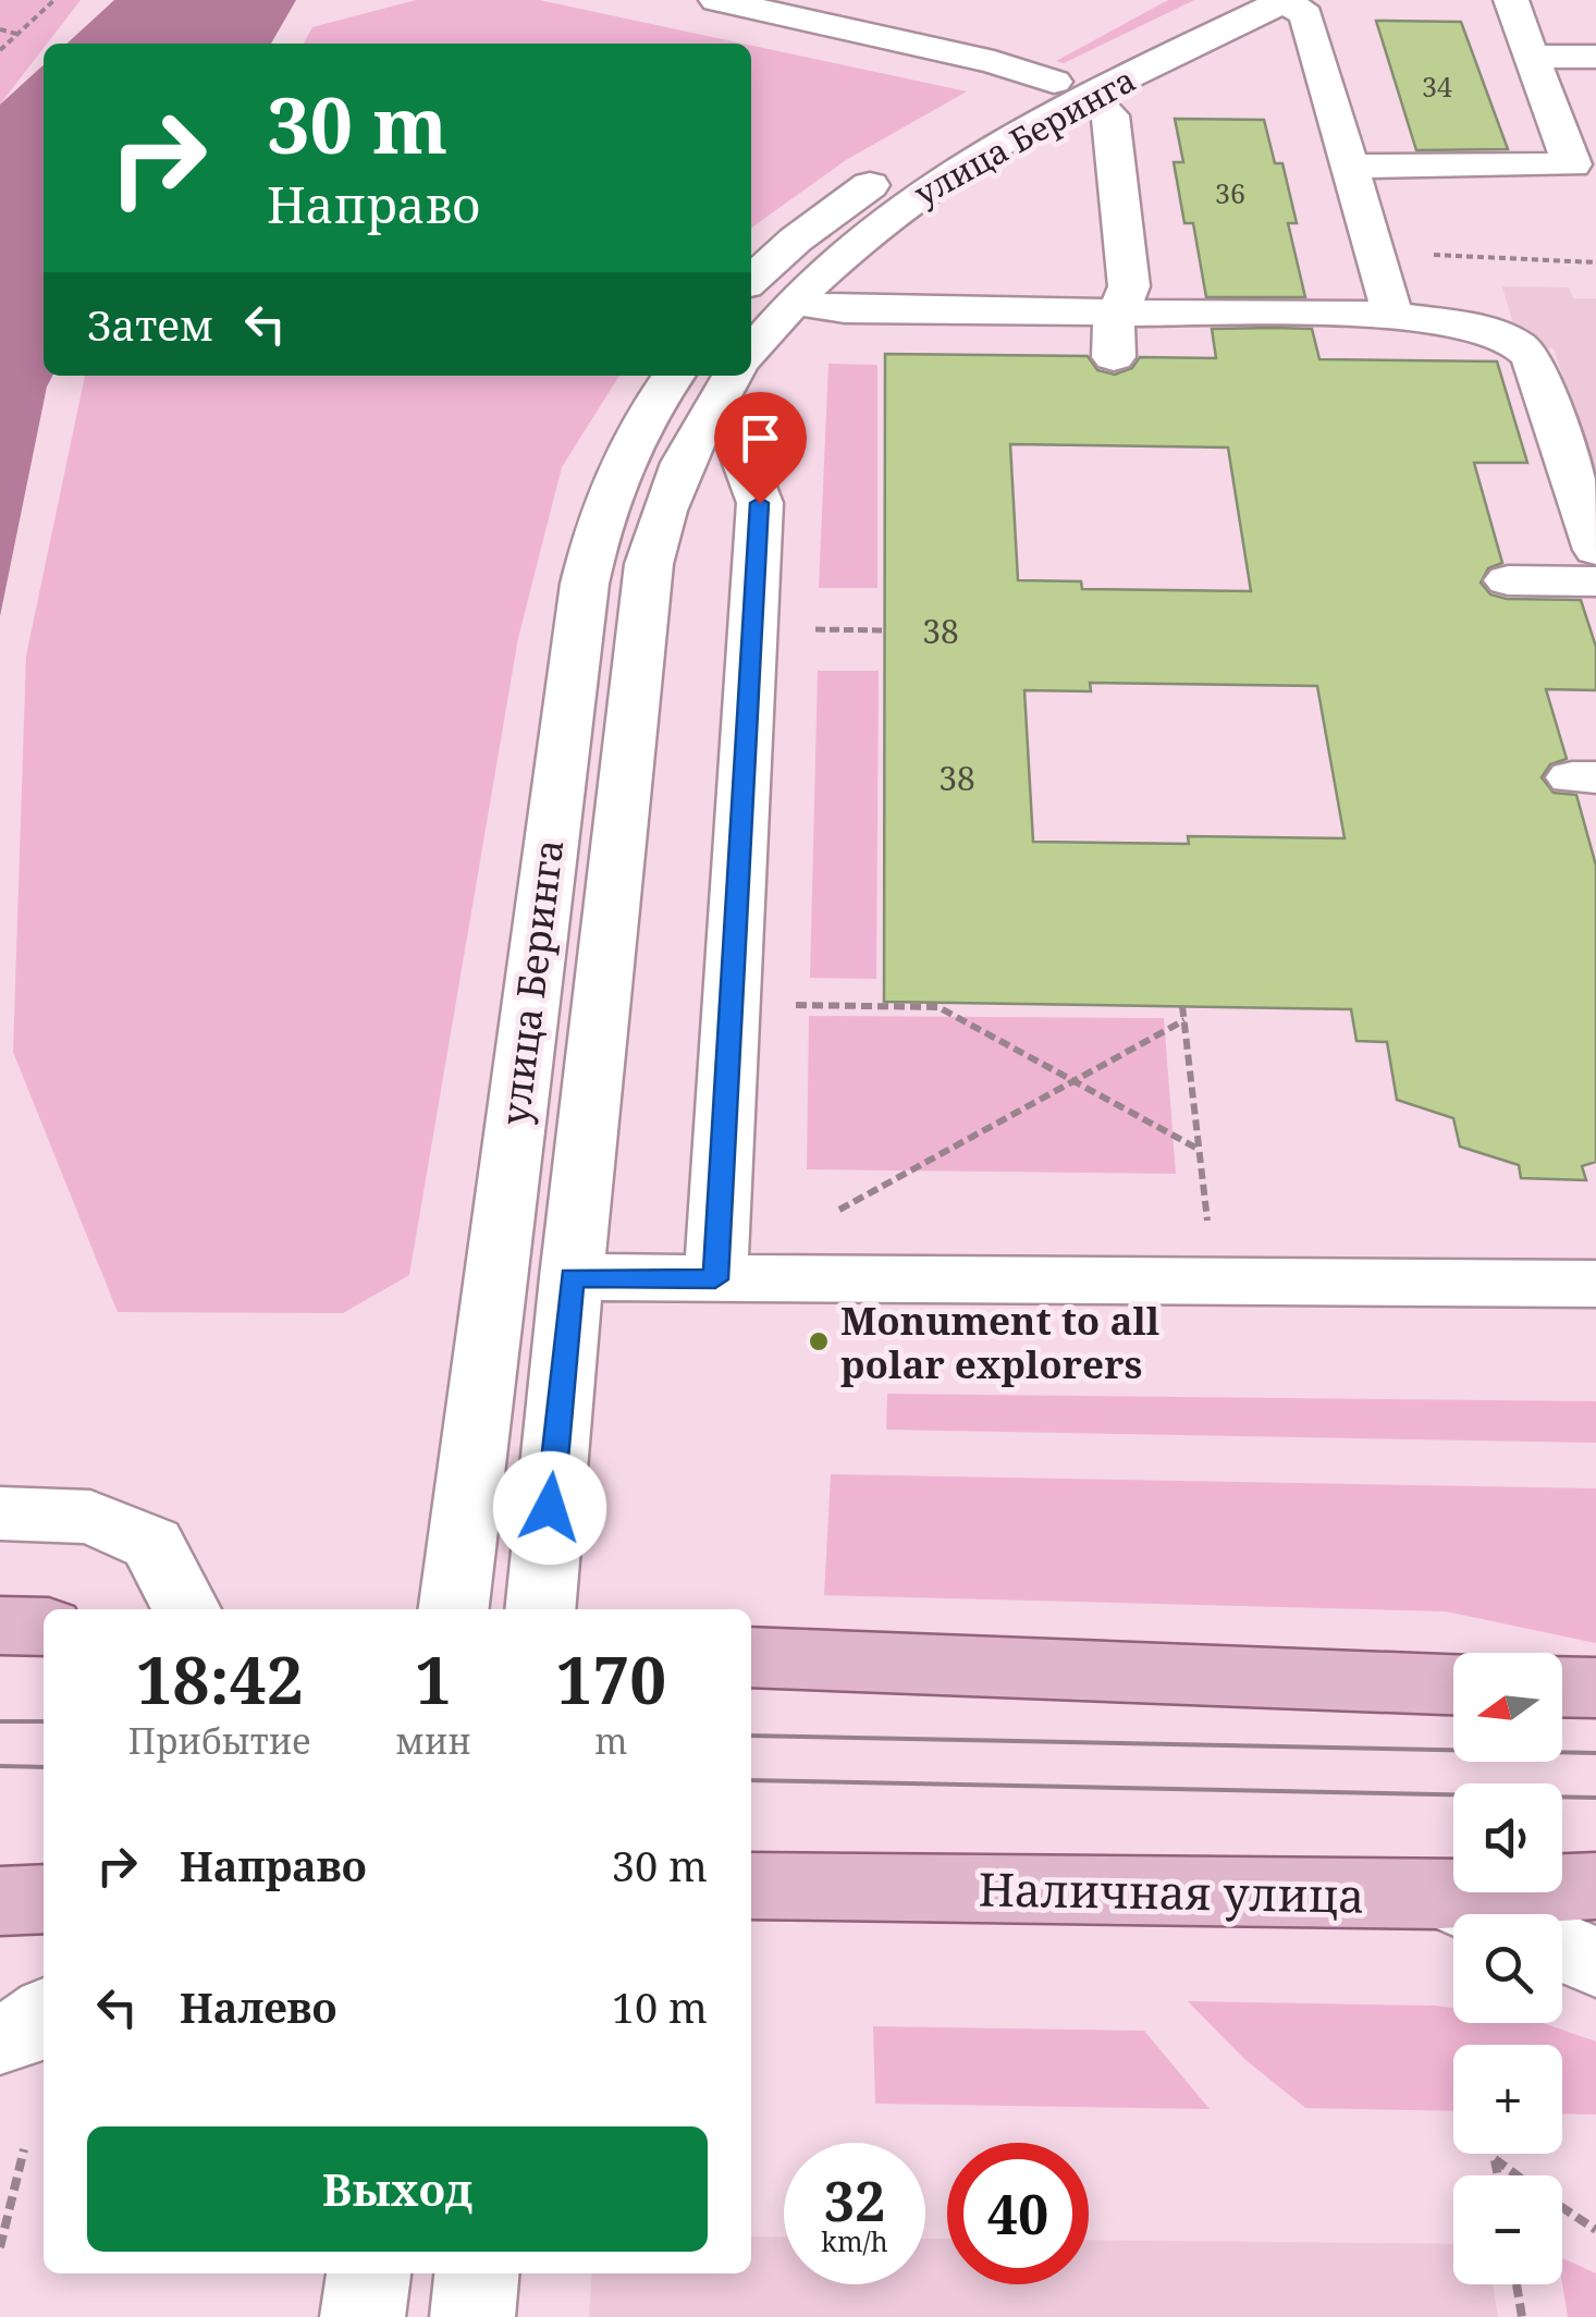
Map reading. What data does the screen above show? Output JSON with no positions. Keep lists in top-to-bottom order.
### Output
{
  "streets": {
    "main road": ["Наличная улица"],
    "street": ["улица Беринга"]
  },
  "places": ["Monument to all polar explorers"],
  "house_numbers": [
    "34",
    "36",
    "38",
    "38"
  ],
  "north": "left",
  "page": {
    "turn": ["30 m", "Направо"],
    "then": "Затем",
    "eta": [
      "18:42",
      "Прибытие",
      "1",
      "мин",
      "170",
      "m"
    ],
    "map_buttons": ["+", "−"],
    "list": [
      {
        "name": "Направо",
        "value": "30 m"
      },
      {
        "name": "Налево",
        "value": "10 m"
      }
    ],
    "buttons": "Выход",
    "speed": "32 km/h",
    "limit": "40"
  }
}
